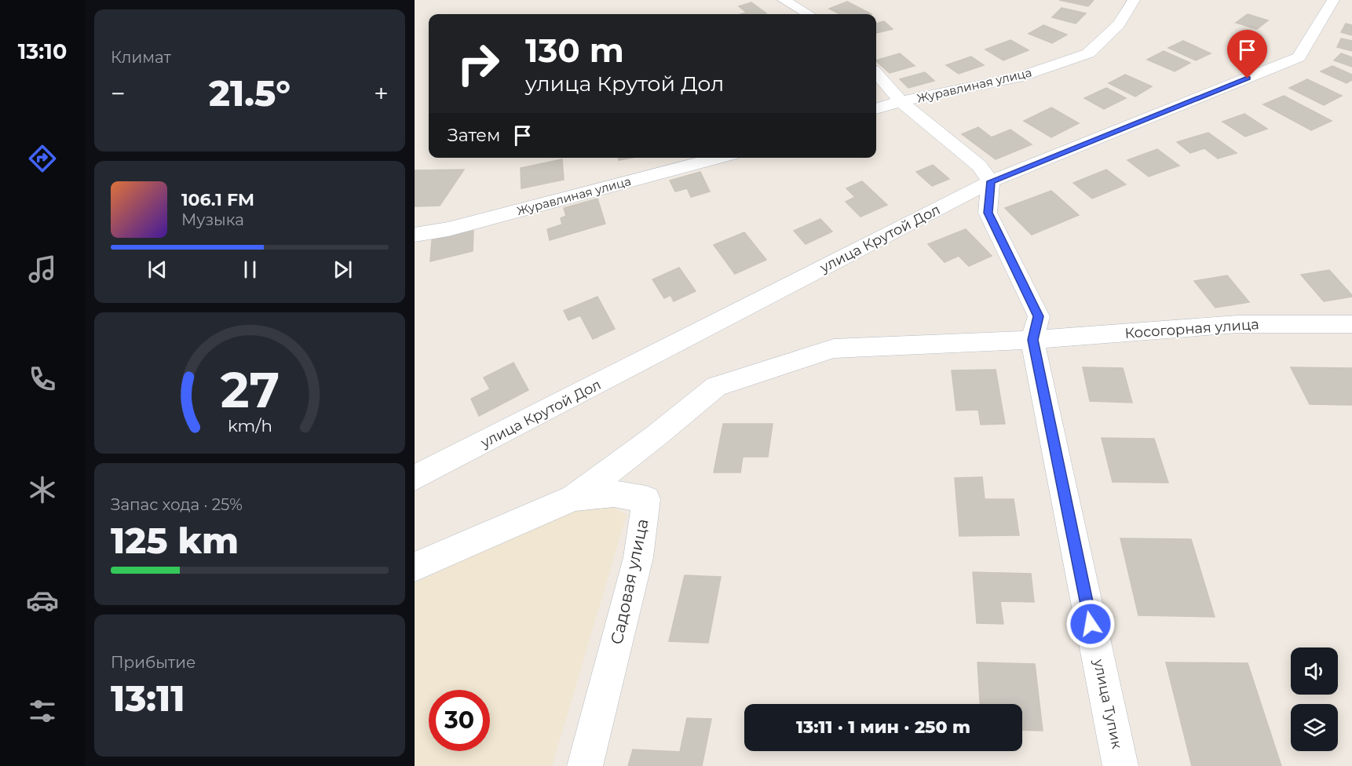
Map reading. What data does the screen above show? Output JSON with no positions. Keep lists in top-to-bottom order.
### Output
{
  "streets": {
    "street": [
      "Журавлиная улица",
      "улица Крутой Дол",
      "Косогорная улица",
      "Садовая улица",
      "улица Тупик"
    ]
  },
  "crossings": [
    ["улица Крутой Дол", "улица Тупик"],
    ["Косогорная улица", "Садовая улица"],
    ["Косогорная улица", "улица Тупик"]
  ],
  "page": {
    "tabs": "13:10",
    "tile": [
      "Климат",
      ["Запас хода · 25%", "125 km"],
      ["Прибытие", "13:11"]
    ],
    "turn": ["130 m", "улица Крутой Дол"],
    "heat": ["−", "21.5°", "+"],
    "then": "Затем",
    "song": ["106.1 FM", "Музыка"],
    "limit": "30",
    "trip": "13:11 · 1 мин · 250 m",
    "gauge": ["27", "km/h"]
  }
}
